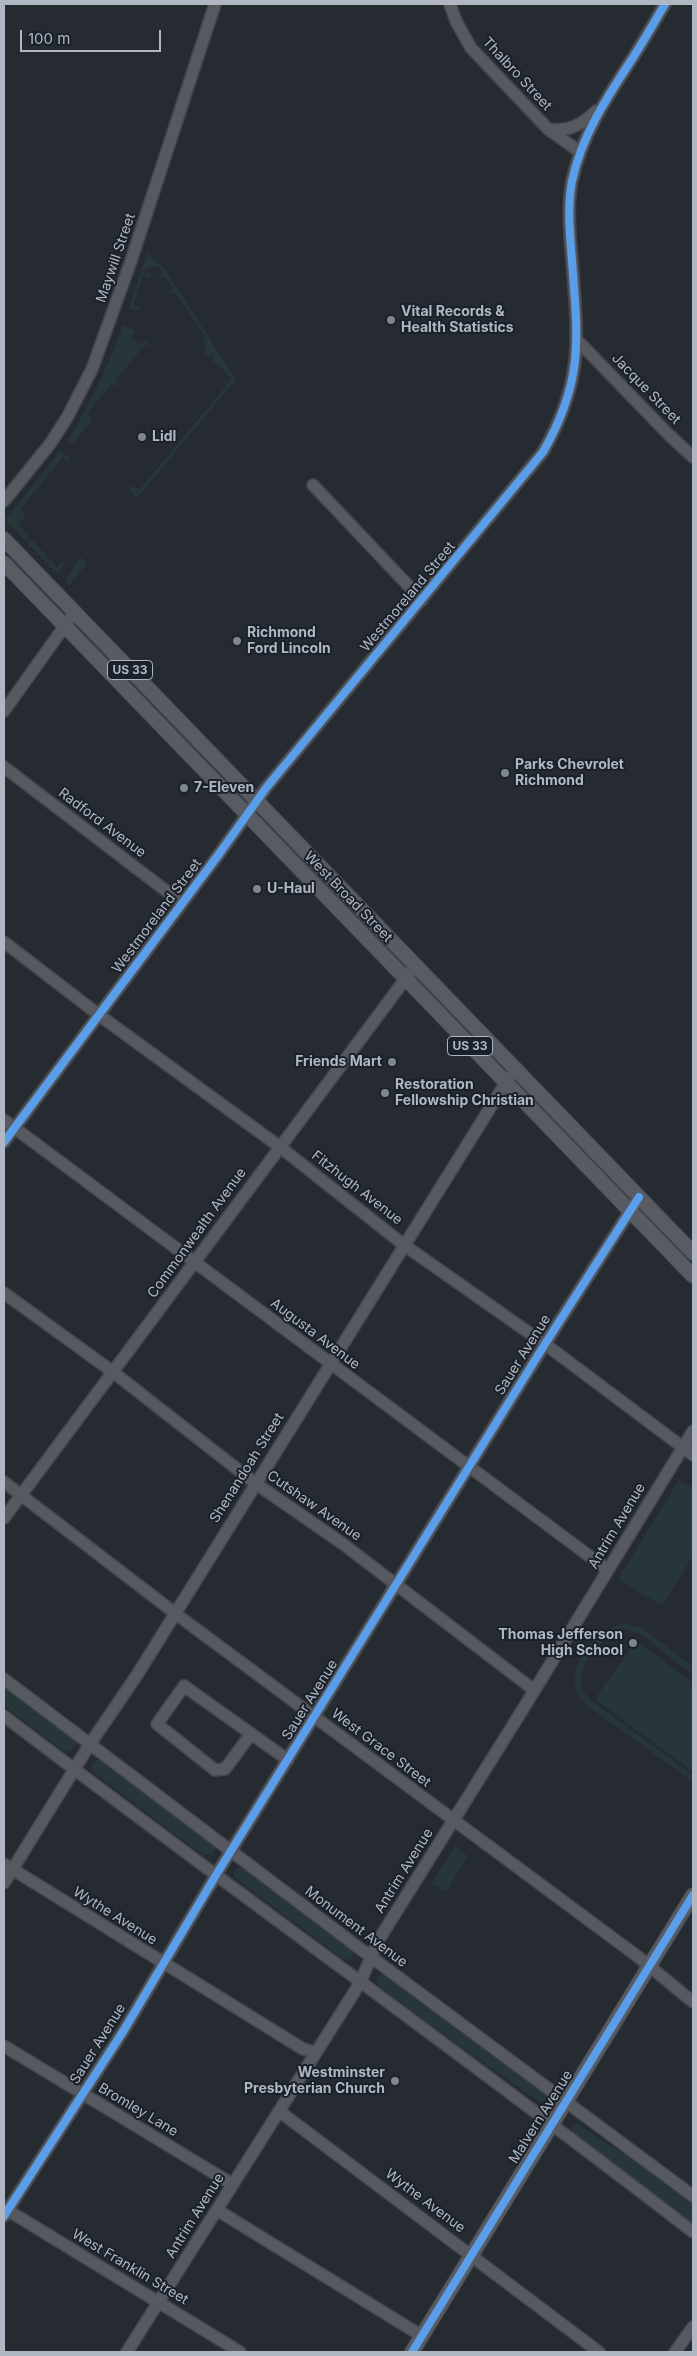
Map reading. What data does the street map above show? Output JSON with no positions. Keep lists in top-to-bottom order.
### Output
{
  "streets": {
    "main road": ["US 33", "West Broad Street", "Malvern Avenue"],
    "street": [
      "Thalbro Street",
      "Maywill Street",
      "Jacque Street",
      "Westmoreland Street",
      "Radford Avenue",
      "Fitzhugh Avenue",
      "Commonwealth Avenue",
      "Augusta Avenue",
      "Sauer Avenue",
      "Shenandoah Street",
      "Cutshaw Avenue",
      "Antrim Avenue",
      "West Grace Street",
      "Wythe Avenue",
      "Monument Avenue",
      "Bromley Lane",
      "West Franklin Street"
    ]
  },
  "crossings": [
    ["Thalbro Street", "Westmoreland Street"],
    ["Jacque Street", "Westmoreland Street"],
    ["Westmoreland Street", "Radford Avenue"],
    ["Westmoreland Street", "West Broad Street"],
    ["Westmoreland Street", "Fitzhugh Avenue"],
    ["Westmoreland Street", "Augusta Avenue"],
    ["West Broad Street", "Commonwealth Avenue"],
    ["West Broad Street", "Sauer Avenue"],
    ["West Broad Street", "Shenandoah Street"],
    ["Fitzhugh Avenue", "Commonwealth Avenue"],
    ["Fitzhugh Avenue", "Sauer Avenue"],
    ["Fitzhugh Avenue", "Shenandoah Street"],
    ["Fitzhugh Avenue", "Antrim Avenue"],
    ["Commonwealth Avenue", "Augusta Avenue"],
    ["Commonwealth Avenue", "Cutshaw Avenue"],
    ["Commonwealth Avenue", "West Grace Street"],
    ["Augusta Avenue", "Sauer Avenue"],
    ["Augusta Avenue", "Shenandoah Street"],
    ["Augusta Avenue", "Antrim Avenue"],
    ["Sauer Avenue", "Cutshaw Avenue"],
    ["Sauer Avenue", "West Grace Street"],
    ["Sauer Avenue", "Wythe Avenue"],
    ["Sauer Avenue", "Monument Avenue"],
    ["Sauer Avenue", "Bromley Lane"],
    ["Sauer Avenue", "West Franklin Street"],
    ["Shenandoah Street", "Cutshaw Avenue"],
    ["Shenandoah Street", "West Grace Street"],
    ["Shenandoah Street", "Wythe Avenue"],
    ["Shenandoah Street", "Monument Avenue"],
    ["Cutshaw Avenue", "Antrim Avenue"],
    ["Antrim Avenue", "West Grace Street"],
    ["Antrim Avenue", "Wythe Avenue"],
    ["Antrim Avenue", "Monument Avenue"],
    ["Antrim Avenue", "Bromley Lane"],
    ["Antrim Avenue", "West Franklin Street"],
    ["West Grace Street", "Malvern Avenue"],
    ["Wythe Avenue", "Malvern Avenue"],
    ["Monument Avenue", "Malvern Avenue"]
  ],
  "places": [
    "Vital Records & Health Statistics",
    "Lidl",
    "Richmond Ford Lincoln",
    "Parks Chevrolet Richmond",
    "7-Eleven",
    "U-Haul",
    "Friends Mart",
    "Restoration Fellowship Christian",
    "Thomas Jefferson High School",
    "Westminster Presbyterian Church"
  ],
  "scale_bar": "100 m"
}
